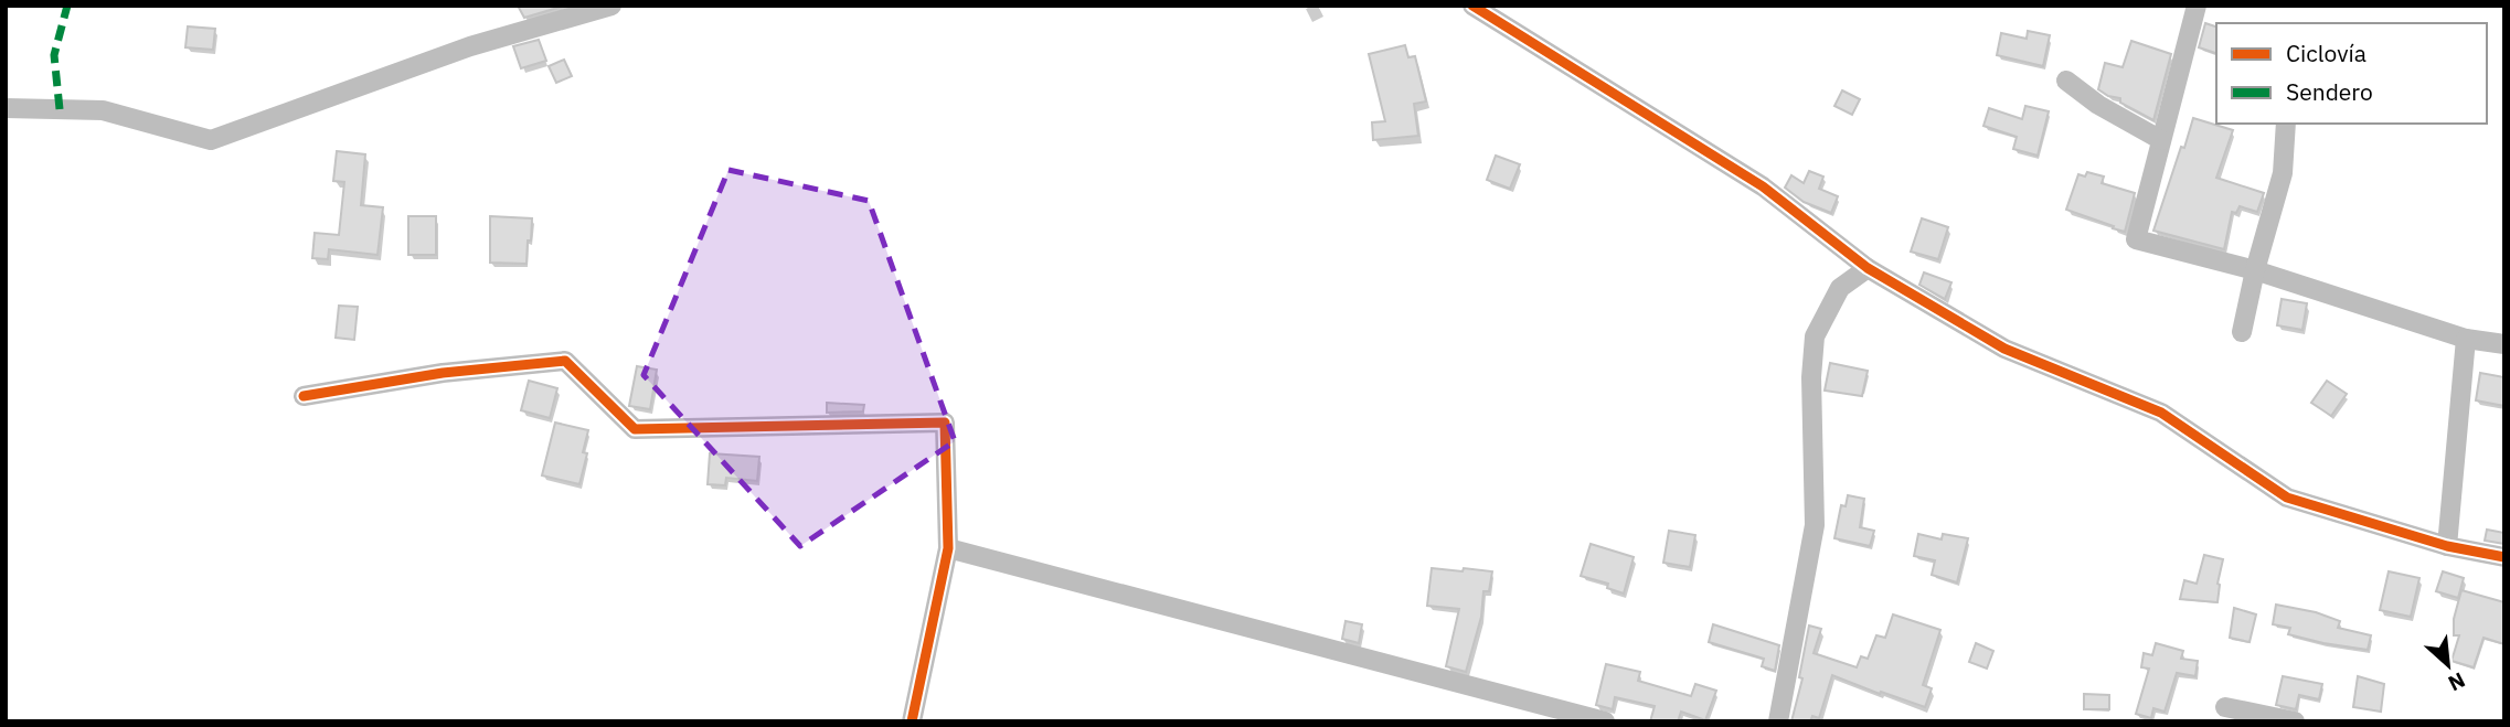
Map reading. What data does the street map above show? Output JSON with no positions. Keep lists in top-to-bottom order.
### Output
{
  "legend": ["Ciclovía", "Sendero"],
  "north": "bottom right"
}
